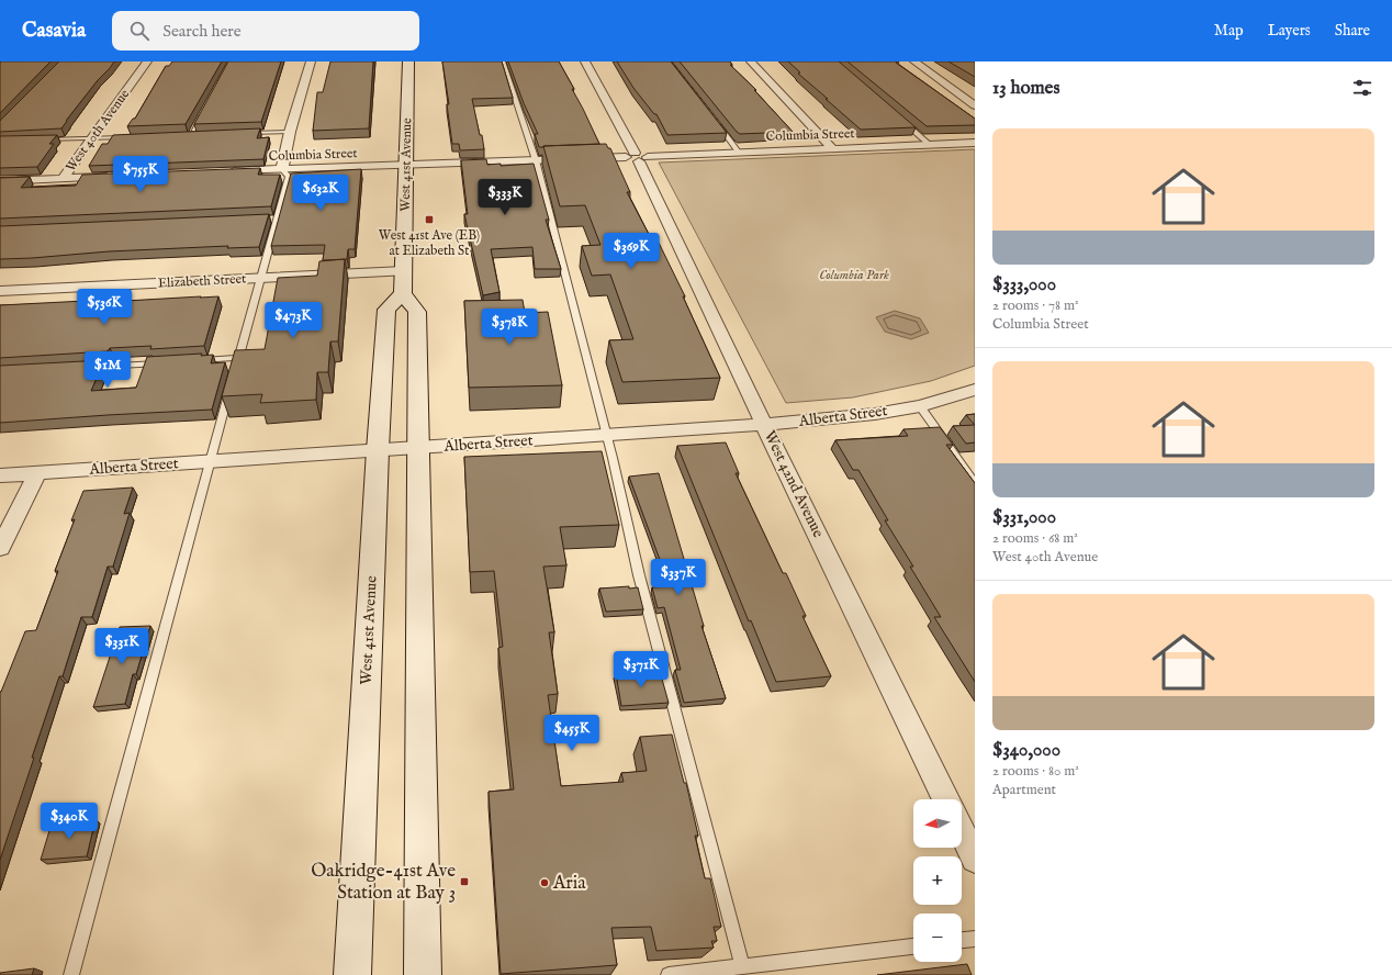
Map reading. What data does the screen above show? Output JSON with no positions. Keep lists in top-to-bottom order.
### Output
{
  "streets": {
    "main road": ["West 41st Avenue"],
    "street": [
      "West 40th Avenue",
      "Columbia Street",
      "Elizabeth Street",
      "Alberta Street",
      "West 42nd Avenue"
    ]
  },
  "crossings": [
    ["Columbia Street", "West 41st Avenue"],
    ["Columbia Street", "West 42nd Avenue"],
    ["West 41st Avenue", "Elizabeth Street"],
    ["West 41st Avenue", "Alberta Street"],
    ["Alberta Street", "West 42nd Avenue"]
  ],
  "parks": ["Columbia Park"],
  "places": {
    "transit": ["West 41st Ave (EB) at Elizabeth St", "Oakridge-41st Ave Station at Bay 3"],
    "other": ["Aria"]
  },
  "north": "left",
  "page": {
    "header": "Casavia",
    "search": "Search here",
    "nav": ["Map", "Layers", "Share"],
    "heading": "13 homes",
    "list": [
      {
        "name": "$333,000",
        "note": "2 rooms · 78 m² · Columbia Street"
      },
      {
        "name": "$331,000",
        "note": "2 rooms · 68 m² · West 40th Avenue"
      },
      {
        "name": "$340,000",
        "note": "2 rooms · 80 m² · Apartment"
      }
    ],
    "price": [
      "$755K",
      "$632K",
      "$333K",
      "$369K",
      "$536K",
      "$473K",
      "$378K",
      "$1M",
      "$337K",
      "$331K",
      "$371K",
      "$455K",
      "$340K"
    ],
    "map_buttons": ["+", "−"]
  }
}
